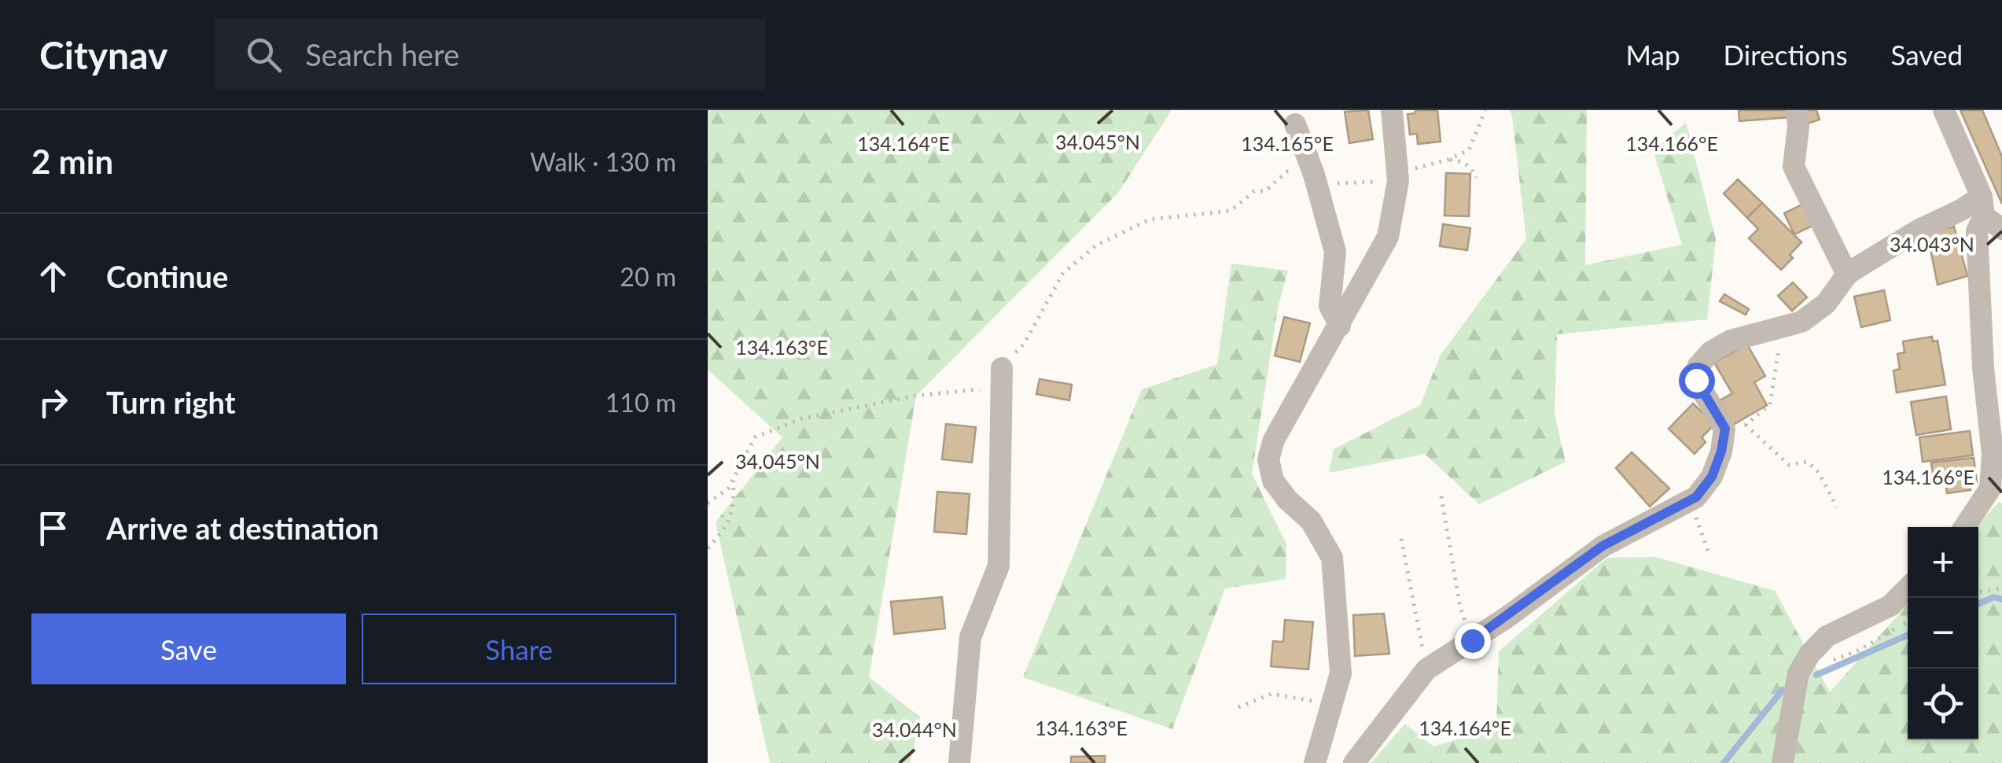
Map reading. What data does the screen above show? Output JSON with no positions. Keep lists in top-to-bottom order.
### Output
{
  "page": {
    "header": "Citynav",
    "search": "Search here",
    "nav": ["Map", "Directions", "Saved"],
    "heading": ["2 min", "Walk · 130 m"],
    "list": [
      ["Continue", "20 m"],
      ["Turn right", "110 m"],
      "Arrive at destination"
    ],
    "map_buttons": ["+", "−"],
    "buttons": ["Save", "Share"]
  },
  "coordinates": [
    "34.045°N",
    "134.164°E",
    "134.166°E",
    "134.165°E",
    "34.043°N",
    "134.163°E",
    "34.044°N"
  ]
}
